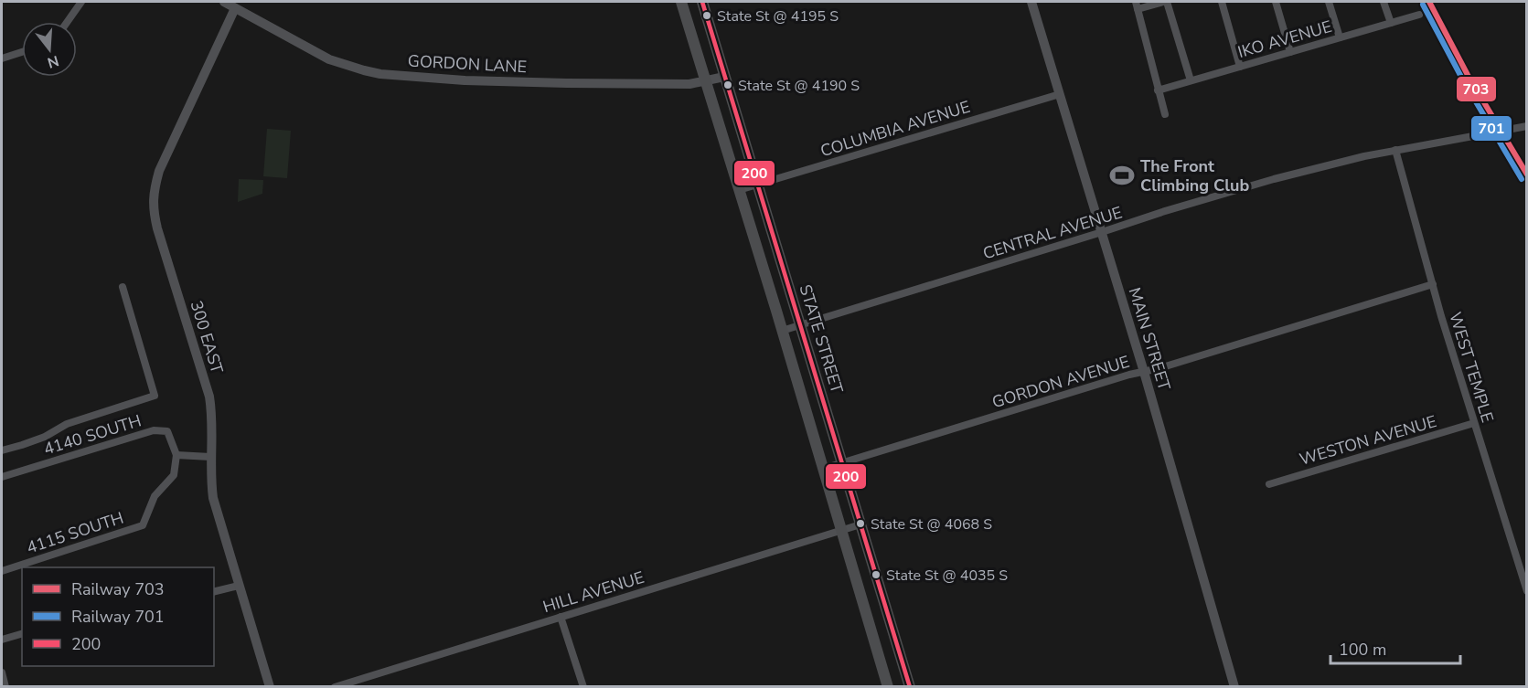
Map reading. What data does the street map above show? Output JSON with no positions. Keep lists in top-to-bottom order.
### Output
{
  "streets": {
    "main road": ["STATE STREET"],
    "street": [
      "IKO AVENUE",
      "GORDON LANE",
      "COLUMBIA AVENUE",
      "CENTRAL AVENUE",
      "300 EAST",
      "MAIN STREET",
      "WEST TEMPLE",
      "GORDON AVENUE",
      "4140 SOUTH",
      "WESTON AVENUE",
      "4115 SOUTH",
      "HILL AVENUE"
    ]
  },
  "crossings": [
    ["GORDON LANE", "300 EAST"],
    ["GORDON LANE", "STATE STREET"],
    ["COLUMBIA AVENUE", "STATE STREET"],
    ["COLUMBIA AVENUE", "MAIN STREET"],
    ["CENTRAL AVENUE", "STATE STREET"],
    ["CENTRAL AVENUE", "MAIN STREET"],
    ["CENTRAL AVENUE", "WEST TEMPLE"],
    ["STATE STREET", "GORDON AVENUE"],
    ["STATE STREET", "HILL AVENUE"],
    ["MAIN STREET", "GORDON AVENUE"],
    ["WEST TEMPLE", "GORDON AVENUE"],
    ["WEST TEMPLE", "WESTON AVENUE"],
    ["4140 SOUTH", "4115 SOUTH"]
  ],
  "places": {
    "other": [
      "State St @ 4195 S",
      "State St @ 4190 S",
      "State St @ 4068 S",
      "State St @ 4035 S"
    ],
    "sports": ["The Front Climbing Club"]
  },
  "lines": ["rail line 703", "transit line 200", "rail line 701"],
  "legend": ["Railway 703", "Railway 701", "200"],
  "scale_bar": "100 m",
  "north": "bottom"
}
